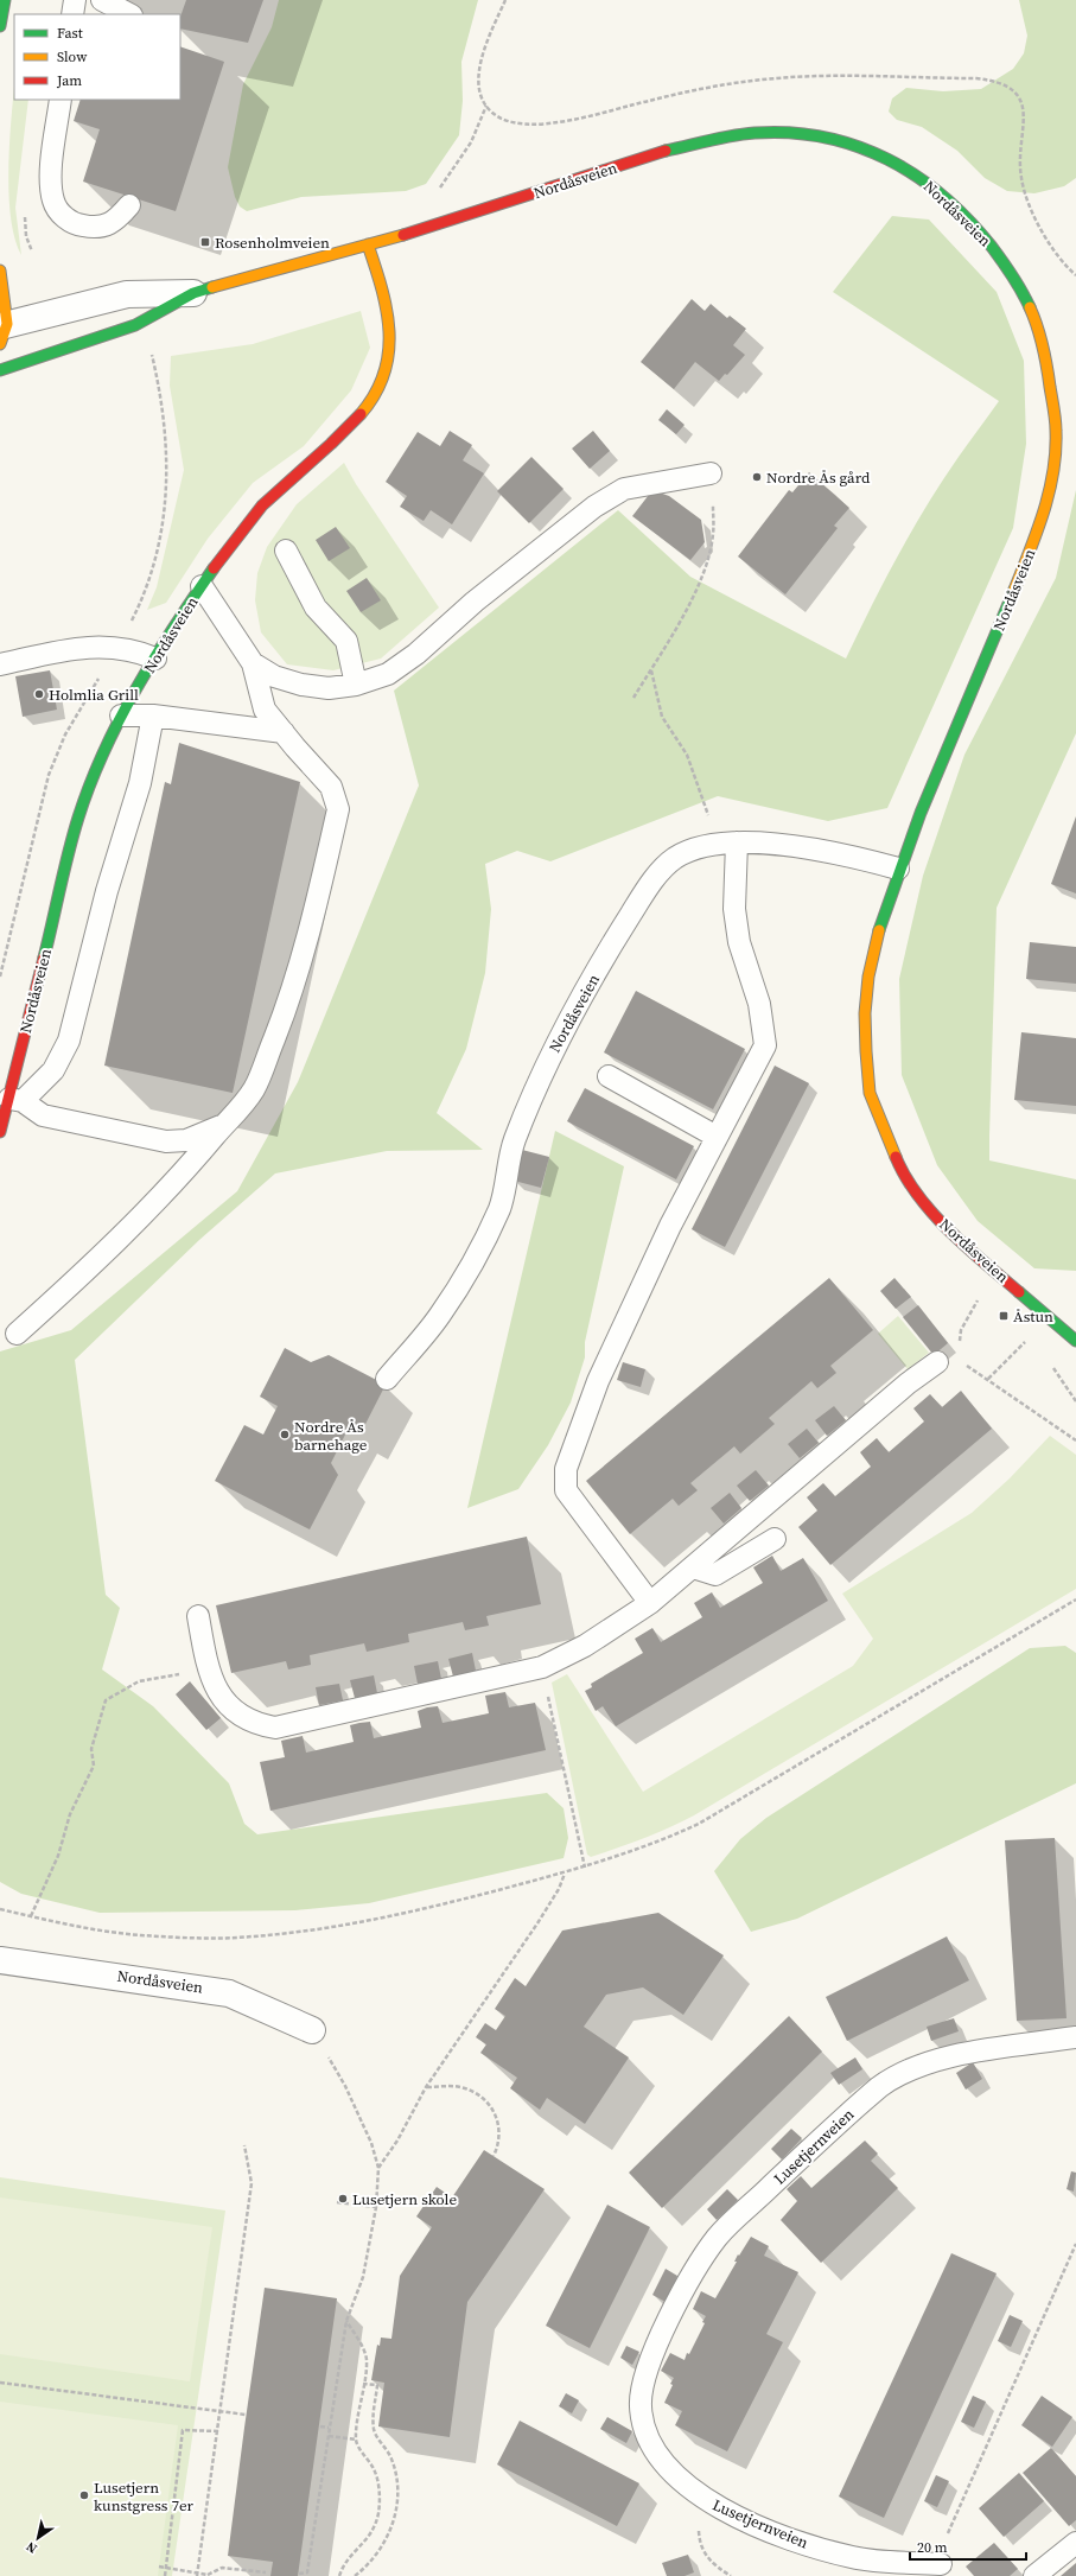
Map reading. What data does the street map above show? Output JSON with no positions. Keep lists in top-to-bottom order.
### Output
{
  "streets": {
    "street": ["Nordåsveien"],
    "lane": ["Lusetjernveien"]
  },
  "places": {
    "transit": ["Rosenholmveien", "Åstun"],
    "other": [
      "Nordre Ås gård",
      "Holmlia Grill",
      "Nordre Ås barnehage",
      "Lusetjern skole",
      "Lusetjern kunstgress 7er"
    ]
  },
  "legend": ["Fast", "Slow", "Jam"],
  "scale_bar": "20 m",
  "north": "bottom left"
}
